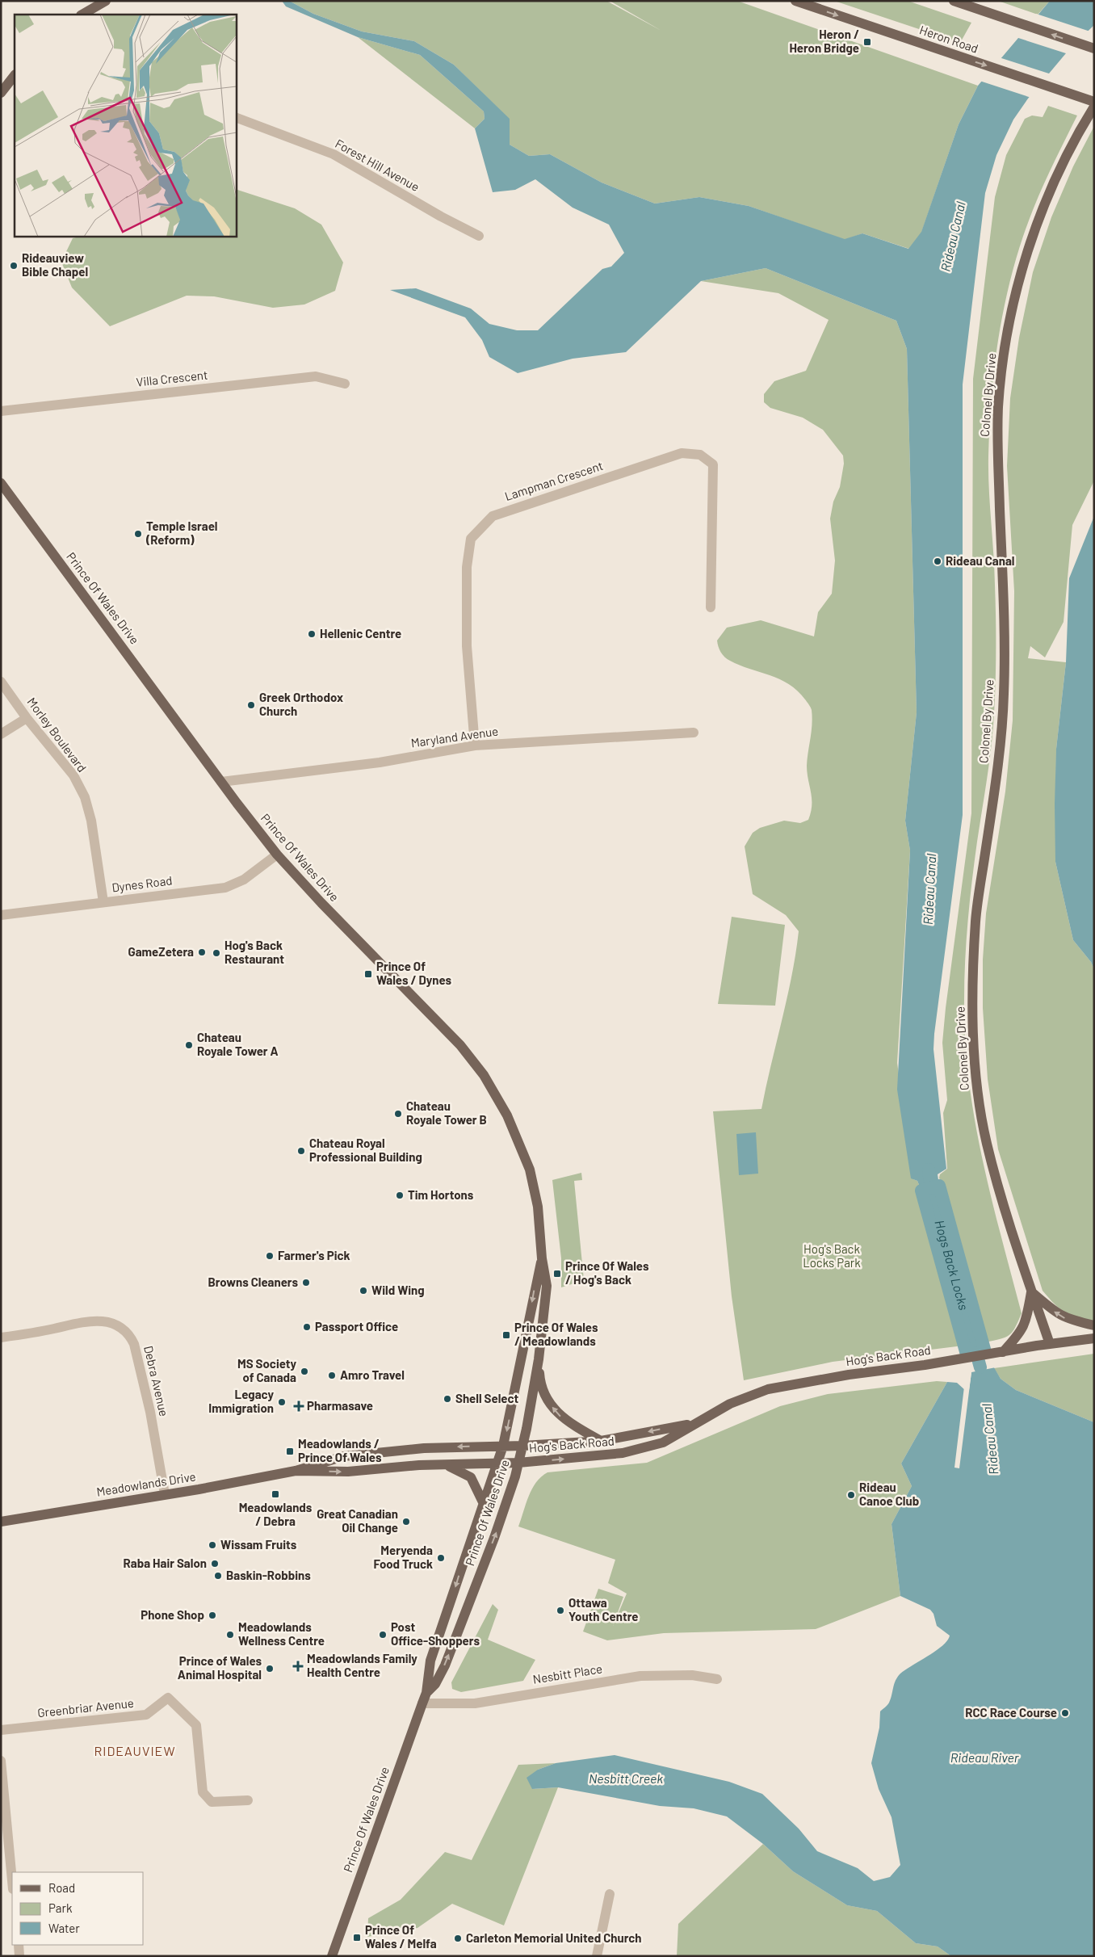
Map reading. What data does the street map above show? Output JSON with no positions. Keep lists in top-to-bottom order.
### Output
{
  "streets": {
    "main road": [
      "Heron Road",
      "Colonel By Drive",
      "Prince Of Wales Drive",
      "Hog's Back Road",
      "Meadowlands Drive"
    ],
    "street": [
      "Forest Hill Avenue",
      "Villa Crescent",
      "Lampman Crescent",
      "Morley Boulevard",
      "Maryland Avenue",
      "Dynes Road",
      "Debra Avenue",
      "Nesbitt Place",
      "Greenbriar Avenue"
    ]
  },
  "crossings": [
    ["Colonel By Drive", "Hog's Back Road"],
    ["Lampman Crescent", "Maryland Avenue"],
    ["Prince Of Wales Drive", "Maryland Avenue"],
    ["Prince Of Wales Drive", "Dynes Road"],
    ["Prince Of Wales Drive", "Hog's Back Road"],
    ["Prince Of Wales Drive", "Meadowlands Drive"],
    ["Prince Of Wales Drive", "Nesbitt Place"],
    ["Morley Boulevard", "Dynes Road"],
    ["Hog's Back Road", "Meadowlands Drive"],
    ["Debra Avenue", "Meadowlands Drive"]
  ],
  "districts": ["RIDEAUVIEW"],
  "water": [
    "Rideau Canal",
    "Hogs Back Locks",
    "Rideau River",
    "Nesbitt Creek"
  ],
  "parks": ["Hog's Back Locks Park"],
  "places": {
    "transit": [
      "Heron / Heron Bridge",
      "Prince Of Wales / Dynes",
      "Prince Of Wales / Hog's Back",
      "Prince Of Wales / Meadowlands",
      "Meadowlands / Prince Of Wales",
      "Meadowlands / Debra",
      "Prince Of Wales / Melfa"
    ],
    "other": [
      "Rideauview Bible Chapel",
      "Temple Israel (Reform)",
      "Rideau Canal",
      "Hellenic Centre",
      "Greek Orthodox Church",
      "GameZetera",
      "Hog's Back Restaurant",
      "Chateau Royale Tower A",
      "Chateau Royale Tower B",
      "Chateau Royal Professional Building",
      "Tim Hortons",
      "Farmer's Pick",
      "Browns Cleaners",
      "Wild Wing",
      "Passport Office",
      "MS Society of Canada",
      "Amro Travel",
      "Shell Select",
      "Legacy Immigration",
      "Rideau Canoe Club",
      "Great Canadian Oil Change",
      "Wissam Fruits",
      "Meryenda Food Truck",
      "Raba Hair Salon",
      "Baskin-Robbins",
      "Ottawa Youth Centre",
      "Phone Shop",
      "Meadowlands Wellness Centre",
      "Post Office-Shoppers",
      "Prince of Wales Animal Hospital",
      "RCC Race Course",
      "Carleton Memorial United Church"
    ],
    "health": ["Pharmasave", "Meadowlands Family Health Centre"]
  },
  "legend": ["Road", "Park", "Water"]
}
